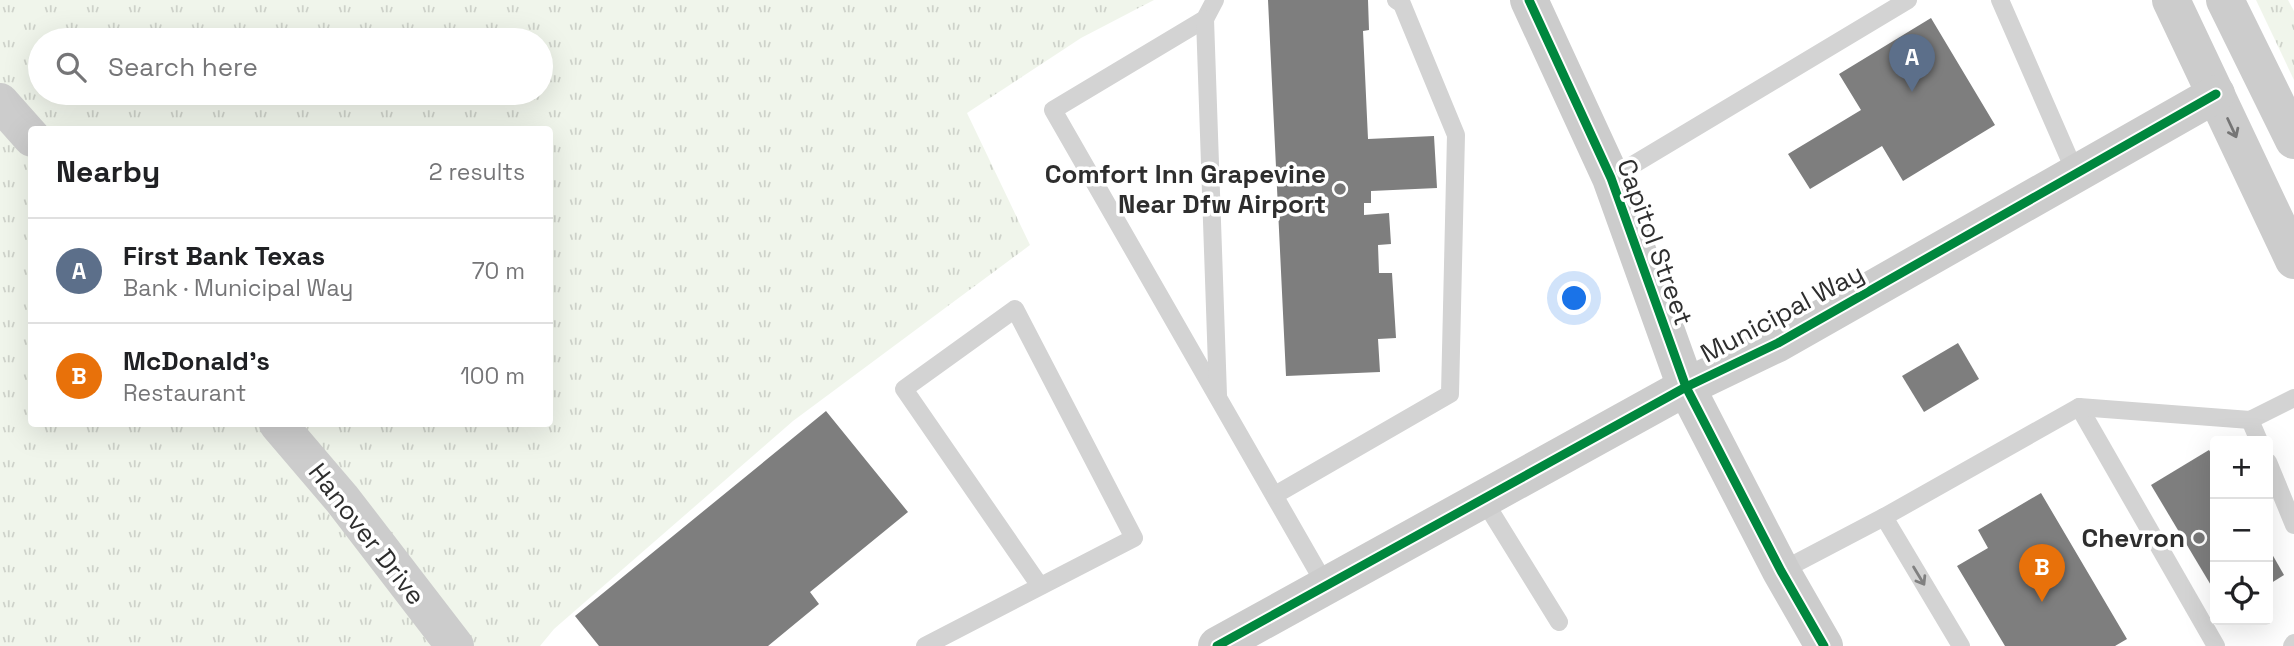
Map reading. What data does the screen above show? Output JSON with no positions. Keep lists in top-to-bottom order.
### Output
{
  "streets": {
    "street": ["Capitol Street", "Municipal Way", "Hanover Drive"]
  },
  "crossings": [
    ["Capitol Street", "Municipal Way"]
  ],
  "places": ["Comfort Inn Grapevine Near Dfw Airport", "Chevron"],
  "page": {
    "search": "Search here",
    "pins": ["A", "B"],
    "heading": ["Nearby", "2 results"],
    "list": [
      {
        "mark": "A",
        "name": "First Bank Texas",
        "note": "Bank · Municipal Way",
        "value": "70 m"
      },
      {
        "mark": "B",
        "name": "McDonald's",
        "note": "Restaurant",
        "value": "100 m"
      }
    ],
    "map_buttons": ["+", "−"]
  }
}
